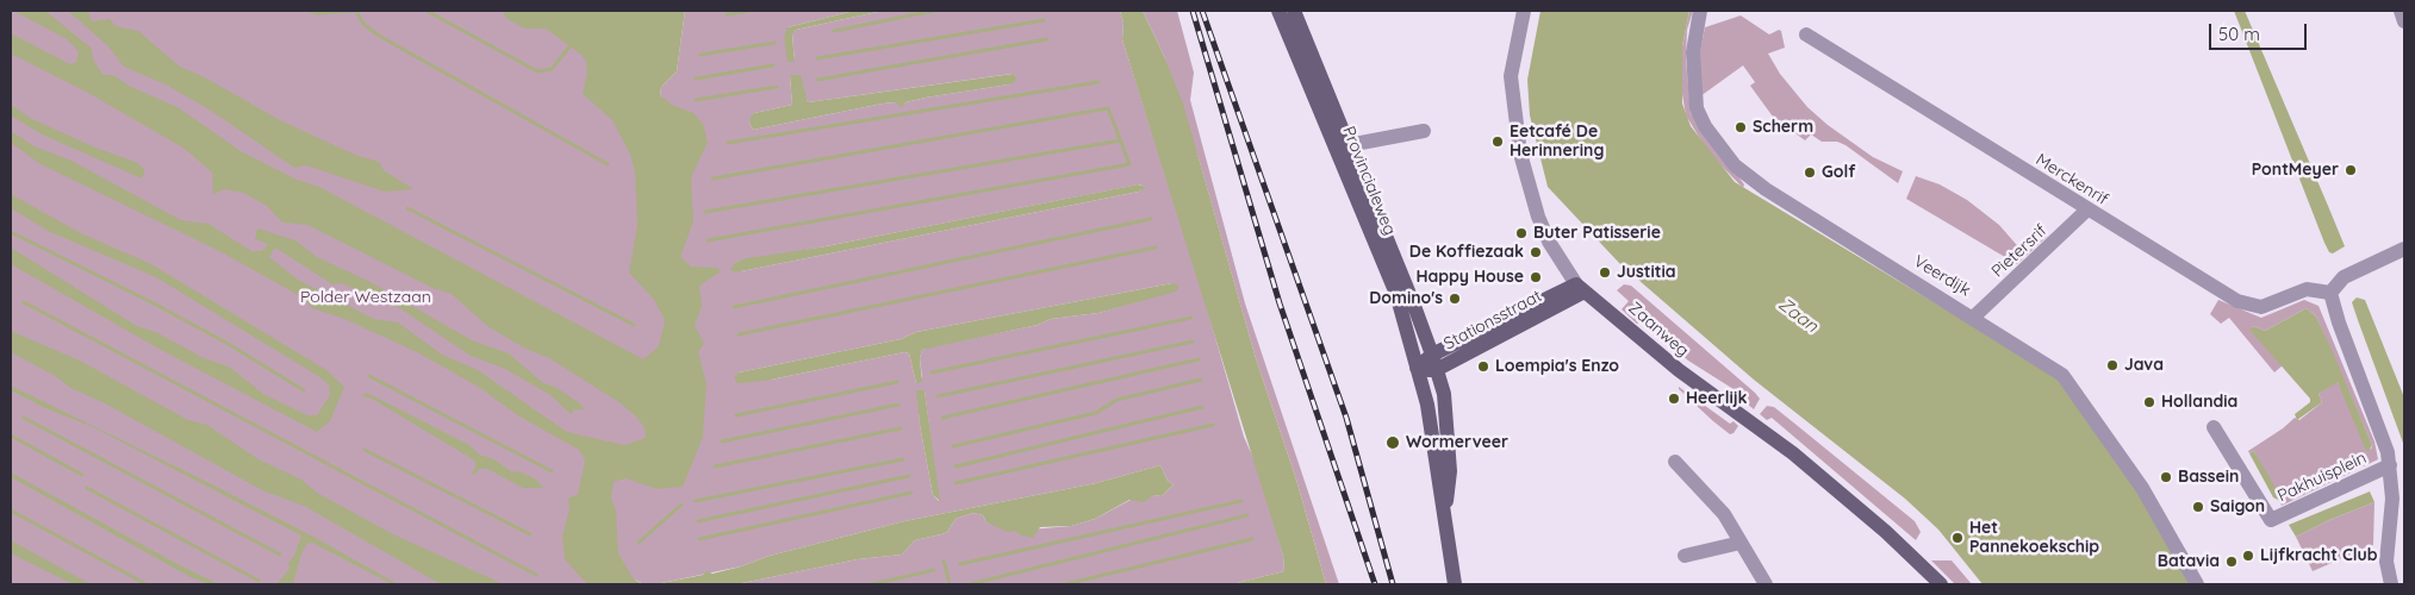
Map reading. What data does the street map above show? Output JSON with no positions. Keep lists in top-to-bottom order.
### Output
{
  "streets": {
    "main road": ["Provincialeweg", "Stationsstraat", "Zaanweg"],
    "street": [
      "Merckenrif",
      "Pietersrif",
      "Veerdijk",
      "Pakhuisplein"
    ]
  },
  "crossings": [
    ["Merckenrif", "Pietersrif"],
    ["Provincialeweg", "Stationsstraat"],
    ["Pietersrif", "Veerdijk"],
    ["Stationsstraat", "Zaanweg"]
  ],
  "water": ["Zaan"],
  "parks": ["Polder Westzaan"],
  "places": [
    "Scherm",
    "Eetcafé De Herinnering",
    "PontMeyer",
    "Golf",
    "Buter Patisserie",
    "De Koffiezaak",
    "Justitia",
    "Happy House",
    "Domino's",
    "Java",
    "Loempia's Enzo",
    "Heerlijk",
    "Hollandia",
    "Wormerveer",
    "Bassein",
    "Saigon",
    "Het Pannekoekschip",
    "Lijfkracht Club",
    "Batavia"
  ],
  "scale_bar": "50 m"
}
